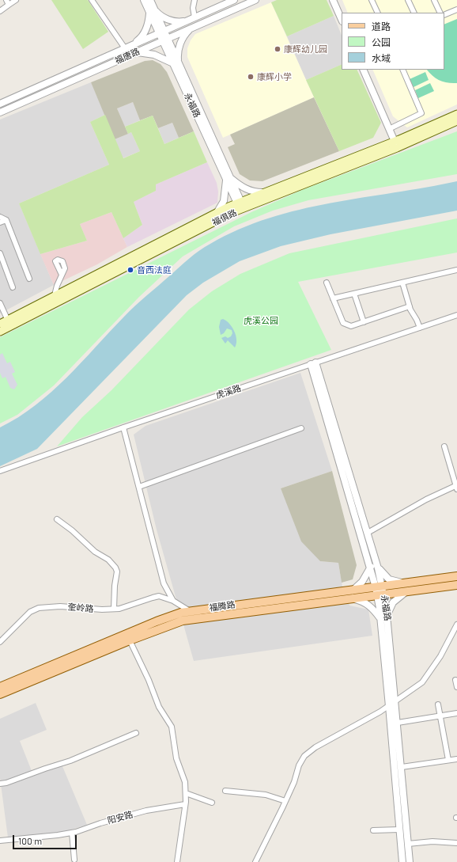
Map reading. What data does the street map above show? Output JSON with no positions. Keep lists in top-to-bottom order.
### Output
{
  "streets": {
    "main road": ["福俱路", "福腾路"],
    "street": [
      "福唐路",
      "永福路",
      "虎溪路",
      "奎岭路",
      "阳安路"
    ]
  },
  "crossings": [
    ["福唐路", "永福路"],
    ["永福路", "福俱路"],
    ["永福路", "虎溪路"],
    ["永福路", "福腾路"]
  ],
  "parks": ["虎溪公园"],
  "places": ["康辉幼儿园", "康辉小学", "音西法庭"],
  "legend": ["道路", "公园", "水域"],
  "scale_bar": "100 m"
}
